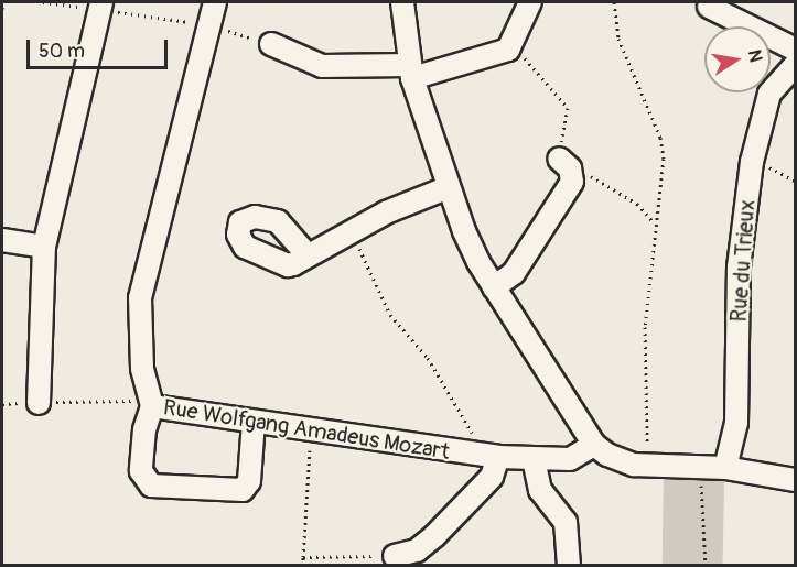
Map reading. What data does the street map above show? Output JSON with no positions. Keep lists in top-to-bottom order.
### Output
{
  "streets": {
    "street": ["Rue du Trieux", "Rue Wolfgang Amadeus Mozart"]
  },
  "scale_bar": "50 m",
  "north": "right"
}
